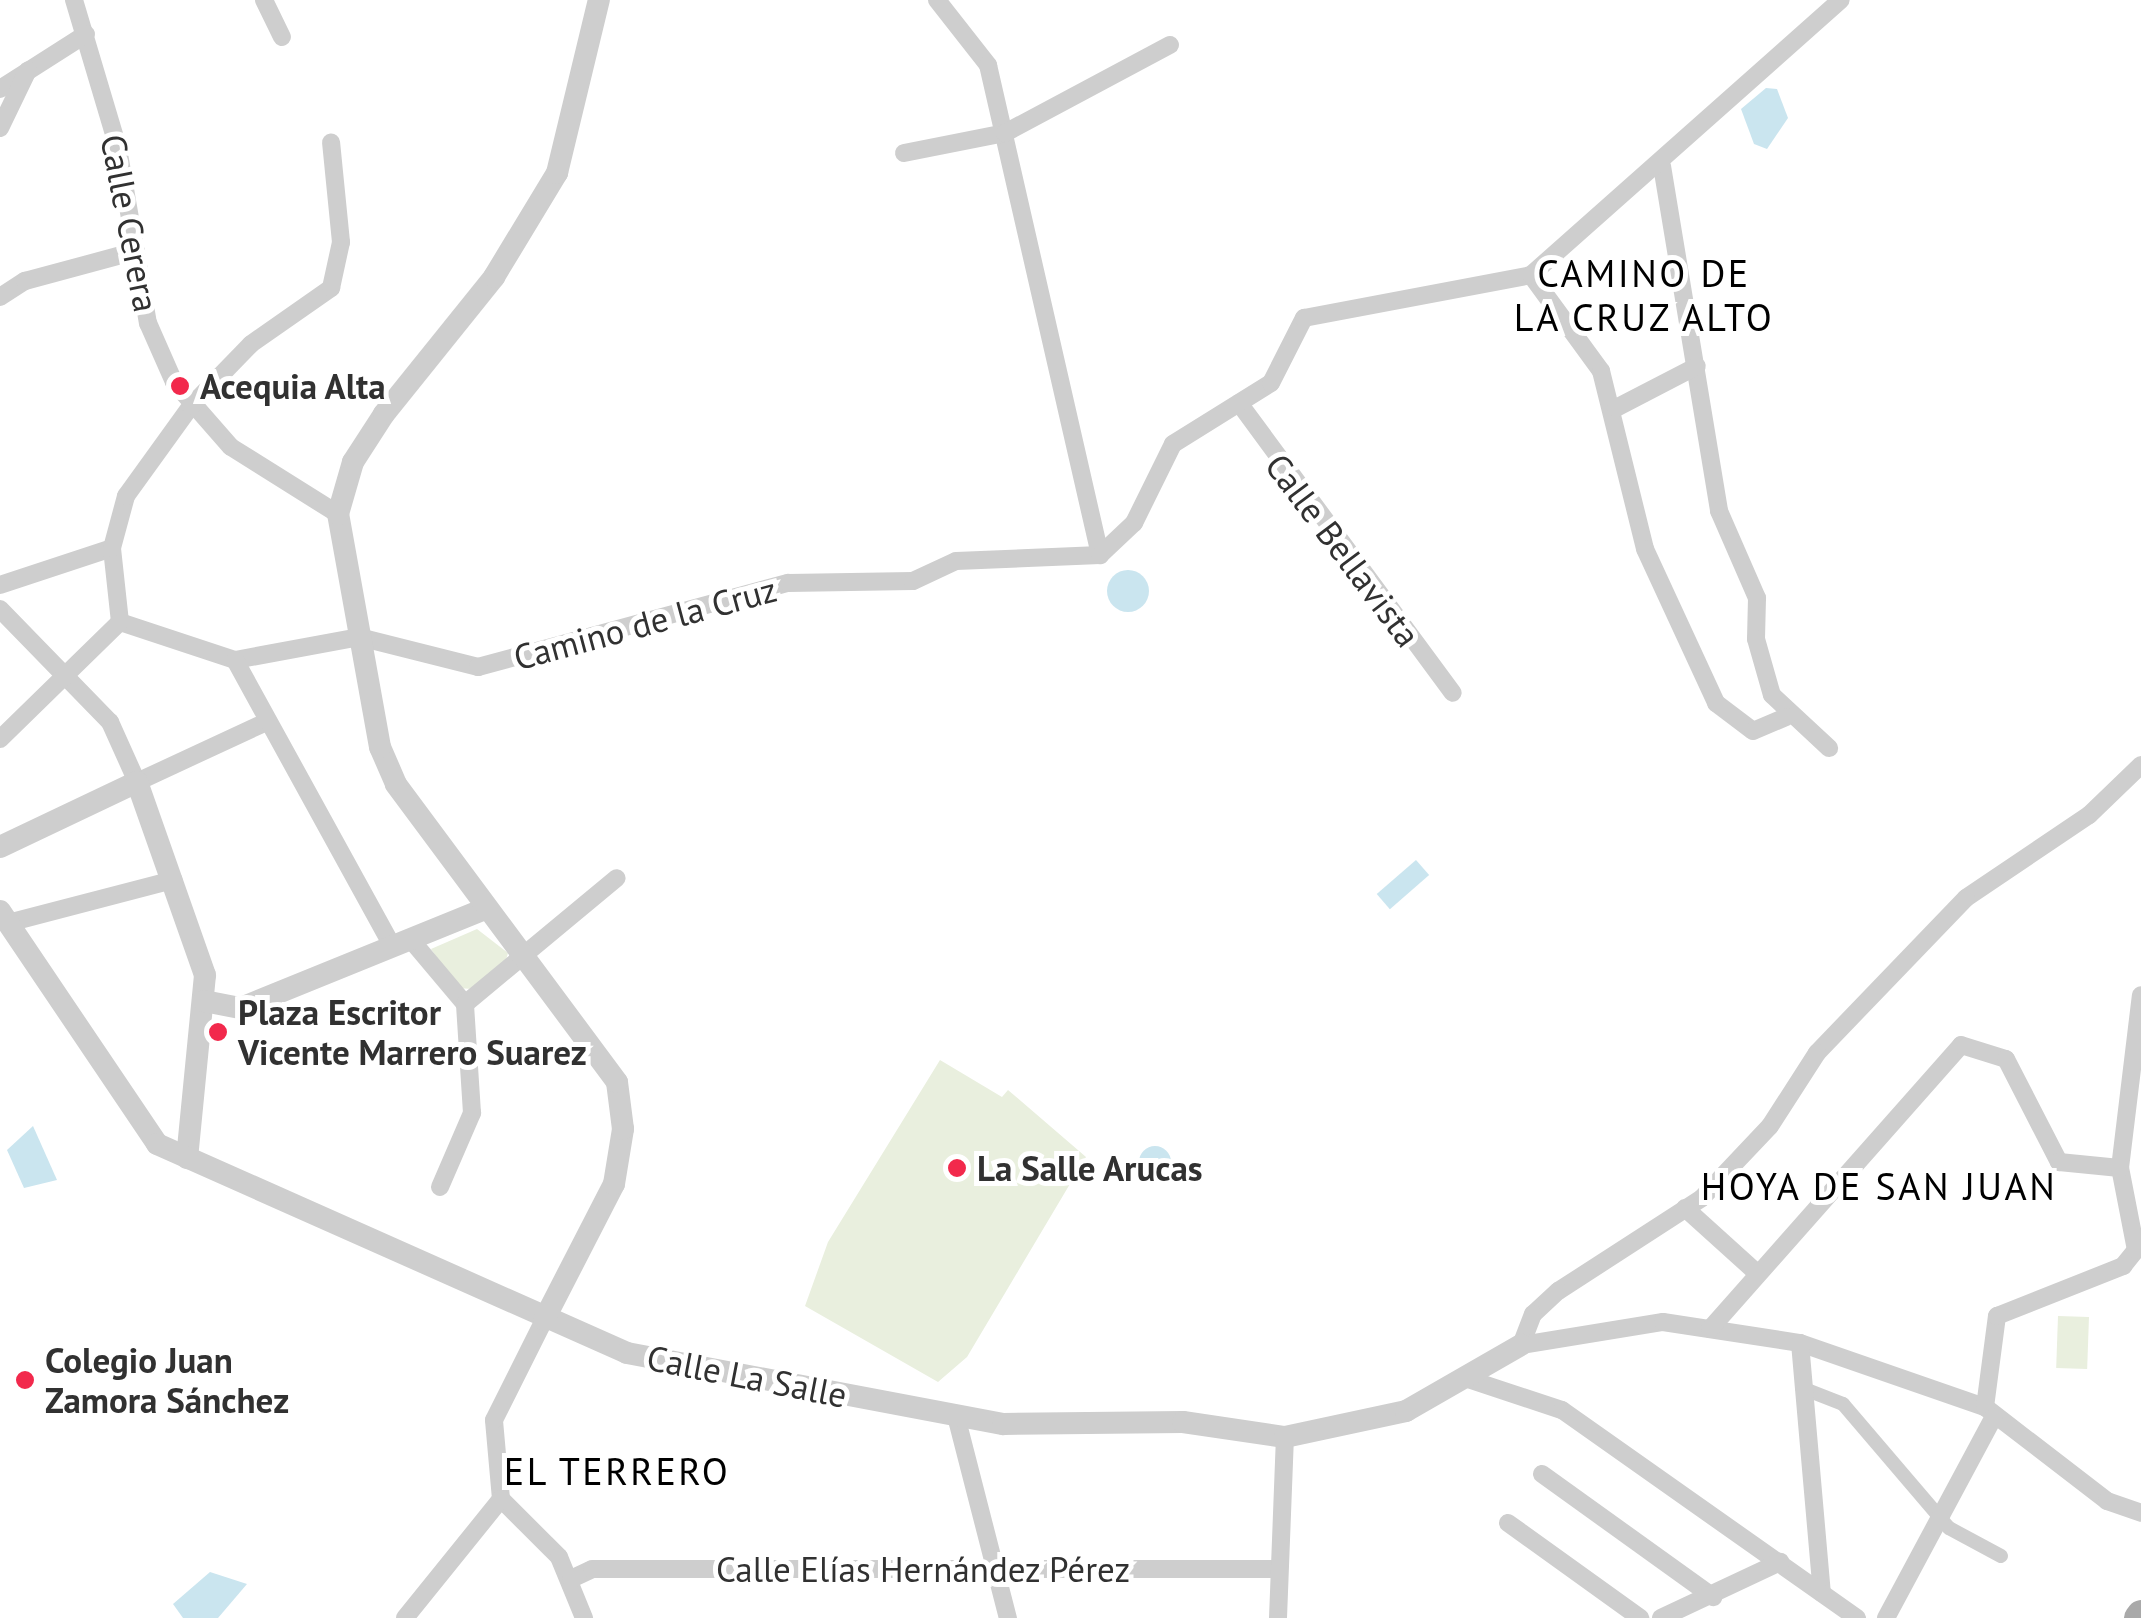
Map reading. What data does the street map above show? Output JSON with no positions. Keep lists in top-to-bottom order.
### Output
{
  "streets": {
    "street": [
      "Calle Cerera",
      "Calle Bellavista",
      "Camino de la Cruz",
      "Calle La Salle",
      "Calle Elías Hernández Pérez"
    ]
  },
  "districts": ["CAMINO DE LA CRUZ ALTO", "HOYA DE SAN JUAN", "EL TERRERO"],
  "places": [
    "Acequia Alta",
    "Plaza Escritor Vicente Marrero Suarez",
    "La Salle Arucas",
    "Colegio Juan Zamora Sánchez"
  ]
}
